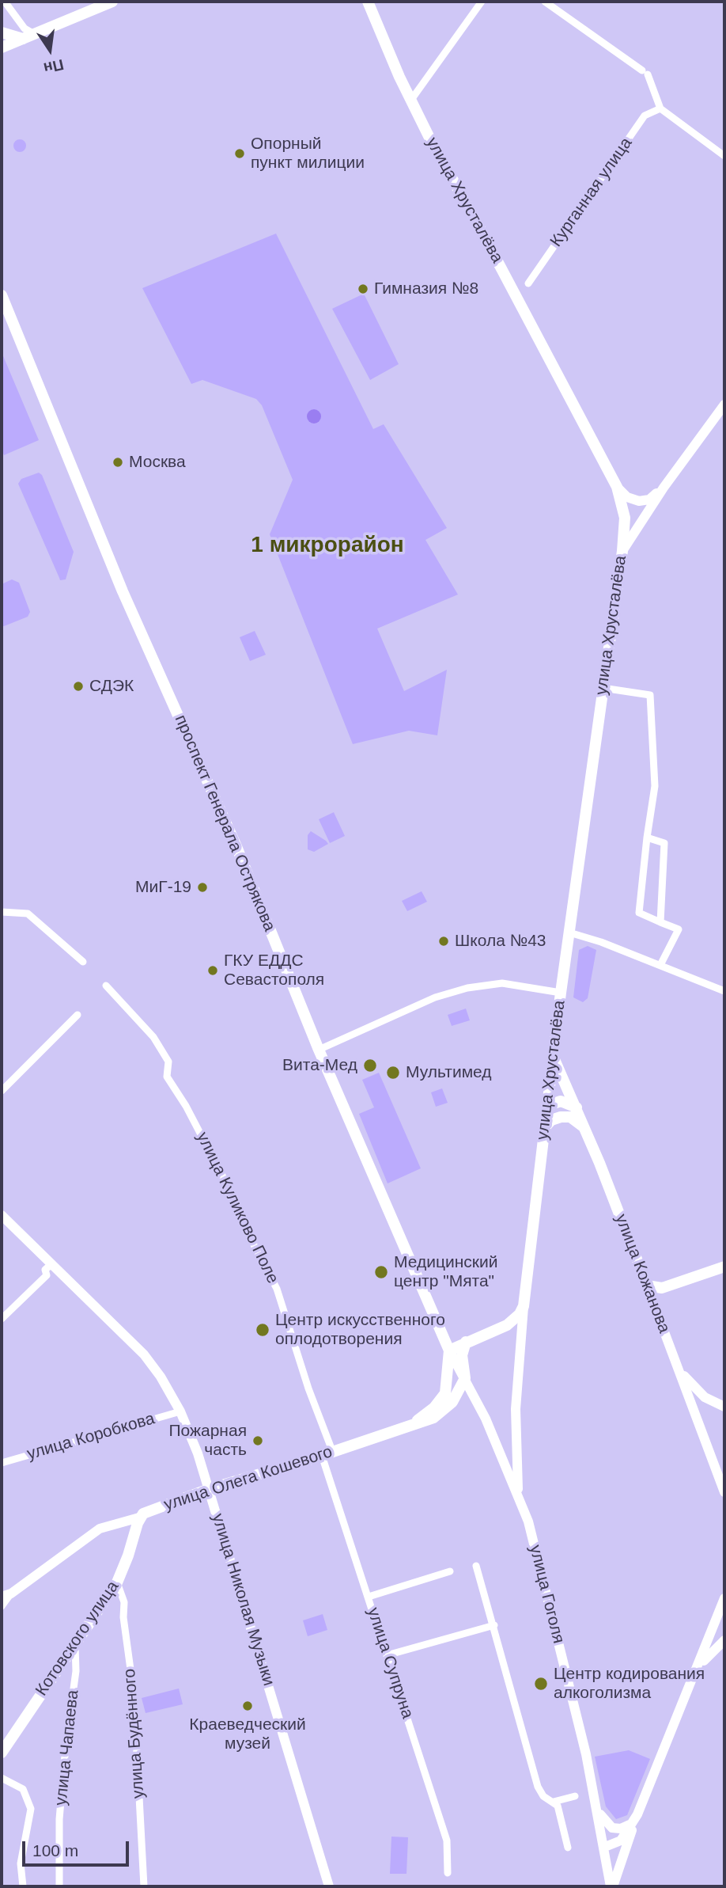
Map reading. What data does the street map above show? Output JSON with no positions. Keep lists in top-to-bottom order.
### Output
{
  "streets": {
    "main road": [
      "улица Хрусталёва",
      "проспект Генерала Острякова",
      "улица Кожанова",
      "улица Олега Кошевого",
      "улица Гоголя",
      "улица Николая Музыки",
      "Котовского улица"
    ],
    "street": [
      "Курганная улица",
      "улица Куликово Поле",
      "улица Коробкова",
      "улица Супруна",
      "улица Будённого",
      "улица Чапаева"
    ]
  },
  "crossings": [
    ["улица Хрусталёва", "улица Кожанова"],
    ["улица Хрусталёва", "улица Гоголя"],
    ["проспект Генерала Острякова", "улица Гоголя"],
    ["улица Куликово Поле", "улица Олега Кошевого"],
    ["улица Куликово Поле", "улица Супруна"],
    ["улица Коробкова", "улица Николая Музыки"],
    ["улица Олега Кошевого", "улица Гоголя"],
    ["улица Олега Кошевого", "улица Николая Музыки"],
    ["улица Олега Кошевого", "Котовского улица"],
    ["улица Олега Кошевого", "улица Супруна"],
    ["Котовского улица", "улица Будённого"],
    ["Котовского улица", "улица Чапаева"]
  ],
  "districts": ["1 микрорайон"],
  "places": [
    "Опорный пункт милиции",
    "Гимназия №8",
    "Москва",
    "СДЭК",
    "МиГ-19",
    "Школа №43",
    "ГКУ ЕДДС Севастополя",
    "Вита-Мед",
    "Мультимед",
    "Медицинский центр \"Мята\"",
    "Центр искусственного оплодотворения",
    "Пожарная часть",
    "Центр кодирования алкоголизма",
    "Краеведческий музей"
  ],
  "scale_bar": "100 m",
  "north": "bottom"
}
